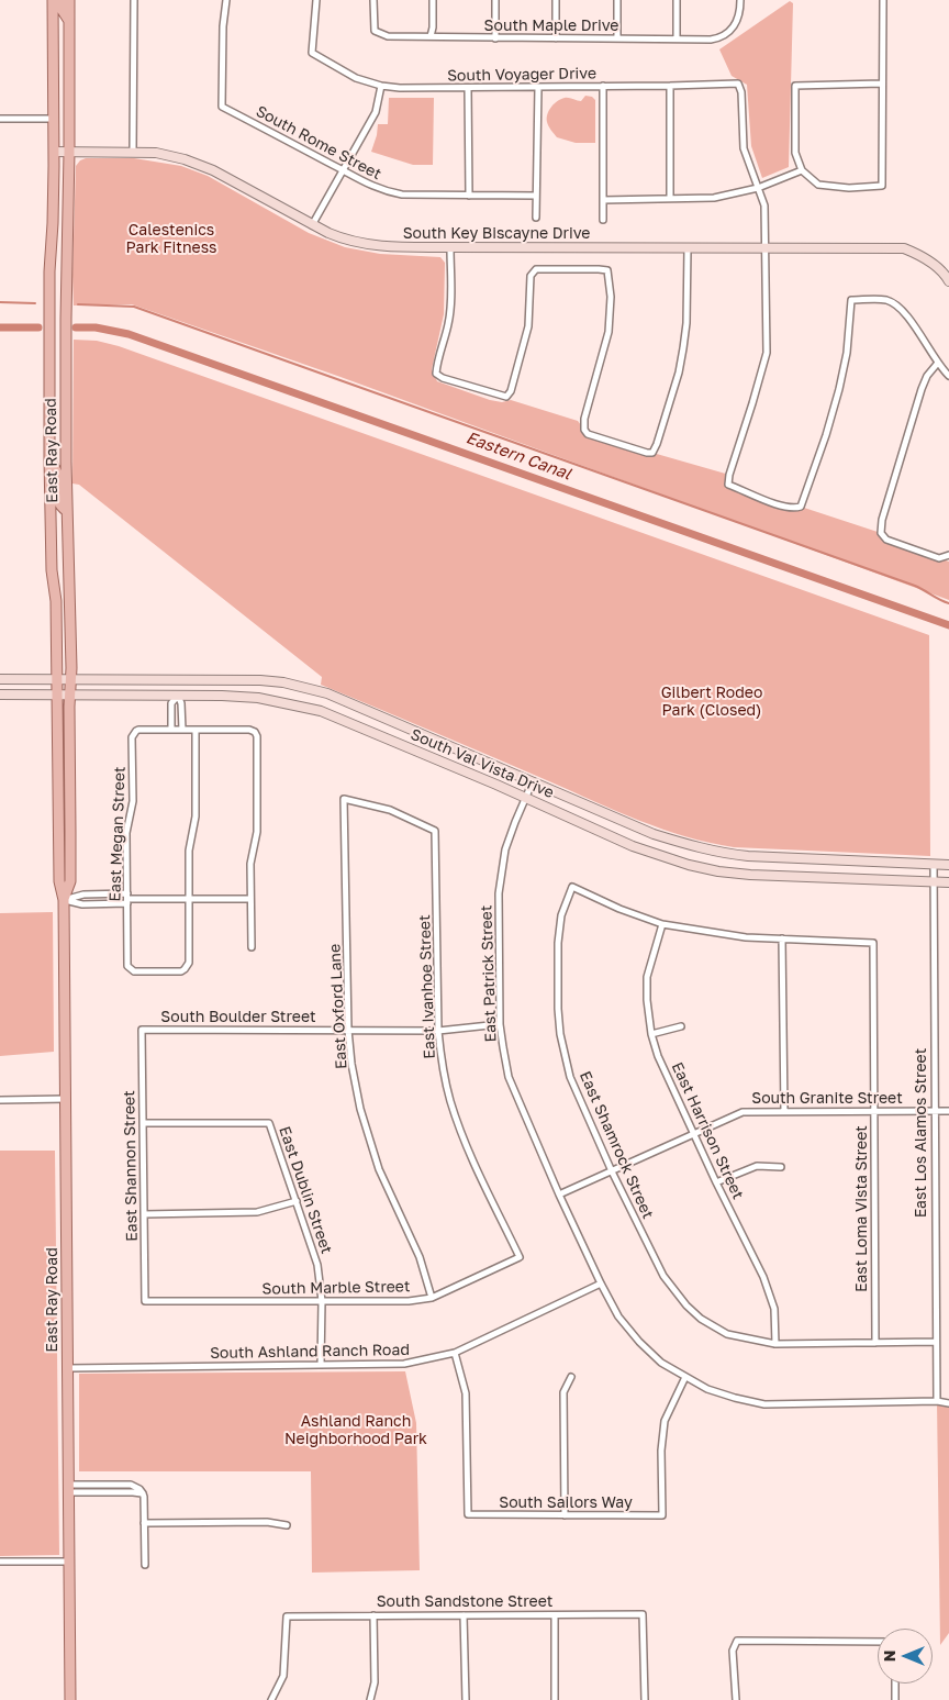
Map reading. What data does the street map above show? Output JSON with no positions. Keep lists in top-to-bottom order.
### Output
{
  "streets": {
    "main road": ["South Key Biscayne Drive", "East Ray Road", "South Val Vista Drive"],
    "street": [
      "South Maple Drive",
      "South Voyager Drive",
      "South Rome Street",
      "East Megan Street",
      "East Patrick Street",
      "East Ivanhoe Street",
      "East Oxford Lane",
      "South Boulder Street",
      "South Granite Street",
      "East Harrison Street",
      "East Los Alamos Street",
      "East Shamrock Street",
      "East Shannon Street",
      "East Dublin Street",
      "East Loma Vista Street",
      "South Marble Street",
      "South Ashland Ranch Road",
      "South Sailors Way",
      "South Sandstone Street"
    ]
  },
  "crossings": [
    ["South Key Biscayne Drive", "East Ray Road"],
    ["East Ray Road", "South Val Vista Drive"],
    ["East Ray Road", "South Ashland Ranch Road"],
    ["South Val Vista Drive", "East Patrick Street"],
    ["South Val Vista Drive", "East Los Alamos Street"],
    ["East Patrick Street", "South Boulder Street"],
    ["East Patrick Street", "South Granite Street"],
    ["East Patrick Street", "South Ashland Ranch Road"],
    ["East Ivanhoe Street", "East Oxford Lane"],
    ["East Ivanhoe Street", "South Boulder Street"],
    ["East Ivanhoe Street", "South Marble Street"],
    ["East Oxford Lane", "South Boulder Street"],
    ["East Oxford Lane", "South Marble Street"],
    ["South Boulder Street", "East Shannon Street"],
    ["South Granite Street", "East Harrison Street"],
    ["South Granite Street", "East Los Alamos Street"],
    ["South Granite Street", "East Shamrock Street"],
    ["South Granite Street", "East Loma Vista Street"],
    ["East Harrison Street", "East Shamrock Street"],
    ["East Shannon Street", "East Dublin Street"],
    ["East Shannon Street", "South Marble Street"],
    ["East Dublin Street", "South Marble Street"],
    ["East Dublin Street", "South Ashland Ranch Road"],
    ["South Ashland Ranch Road", "South Sailors Way"]
  ],
  "water": ["Eastern Canal"],
  "parks": ["Calestenics Park Fitness", "Gilbert Rodeo Park (Closed)", "Ashland Ranch Neighborhood Park"],
  "north": "left"
}
